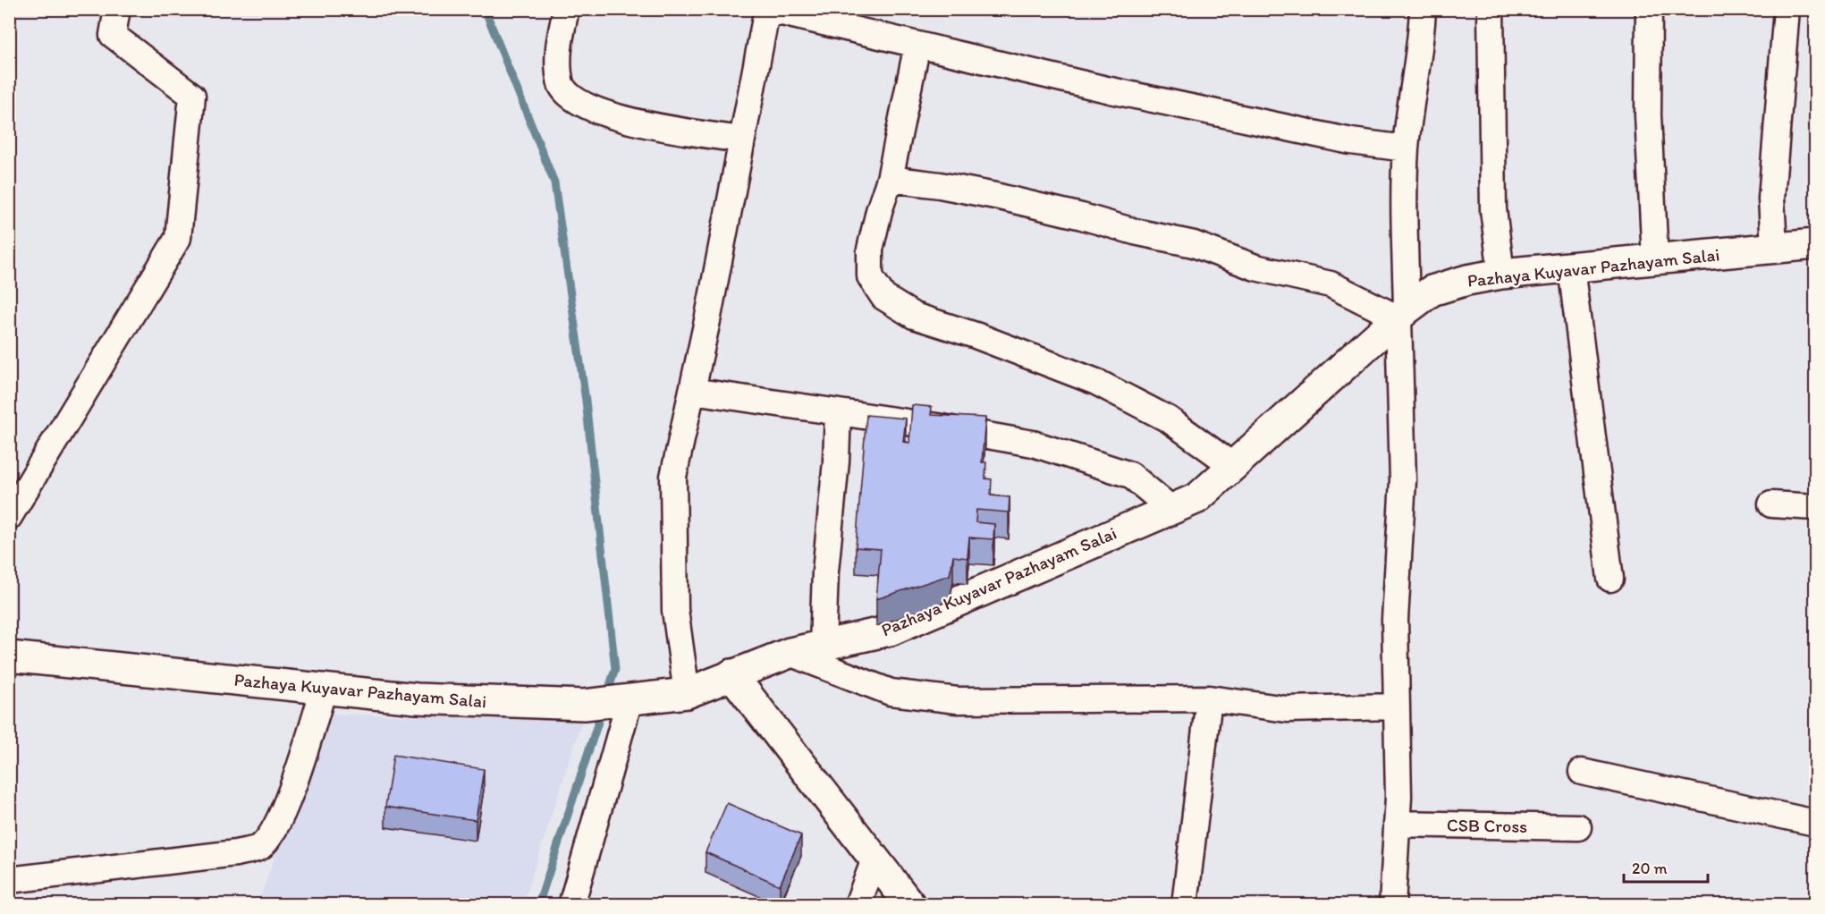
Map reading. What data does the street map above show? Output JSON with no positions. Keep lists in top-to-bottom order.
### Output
{
  "streets": {
    "main road": ["Pazhaya Kuyavar Pazhayam Salai"],
    "street": ["CSB Cross"]
  },
  "scale_bar": "20 m"
}
